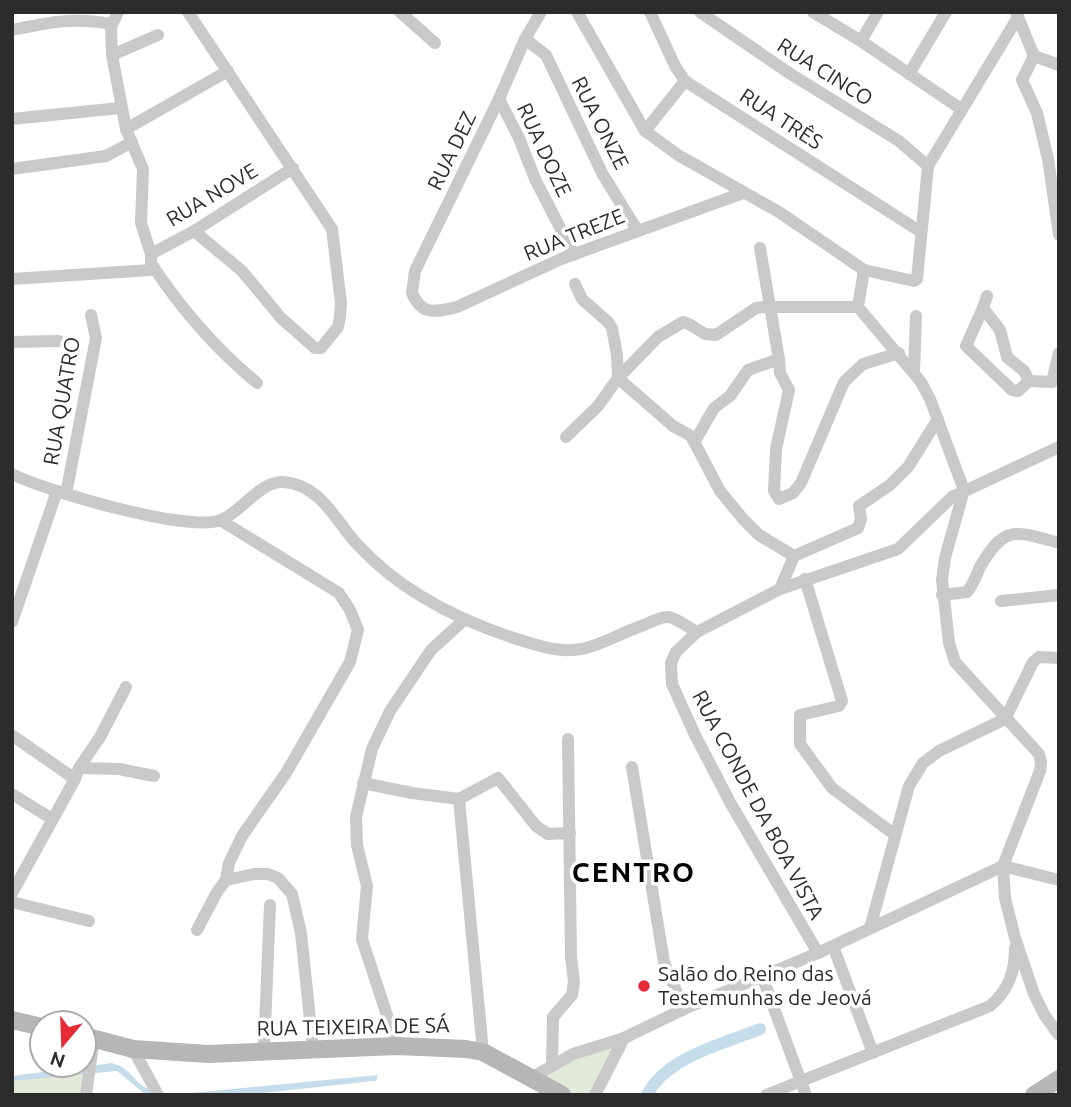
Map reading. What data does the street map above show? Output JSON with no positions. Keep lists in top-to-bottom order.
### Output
{
  "streets": {
    "street": [
      "RUA CINCO",
      "RUA TRÊS",
      "RUA ONZE",
      "RUA DOZE",
      "RUA DEZ",
      "RUA NOVE",
      "RUA TREZE",
      "RUA QUATRO",
      "RUA CONDE DA BOA VISTA",
      "RUA TEIXEIRA DE SÁ"
    ]
  },
  "crossings": [
    ["RUA ONZE", "RUA DEZ"],
    ["RUA ONZE", "RUA TREZE"],
    ["RUA DOZE", "RUA DEZ"],
    ["RUA DOZE", "RUA TREZE"],
    ["RUA DEZ", "RUA TREZE"]
  ],
  "districts": ["CENTRO"],
  "places": ["Salão do Reino das Testemunhas de Jeová"],
  "north": "bottom"
}
